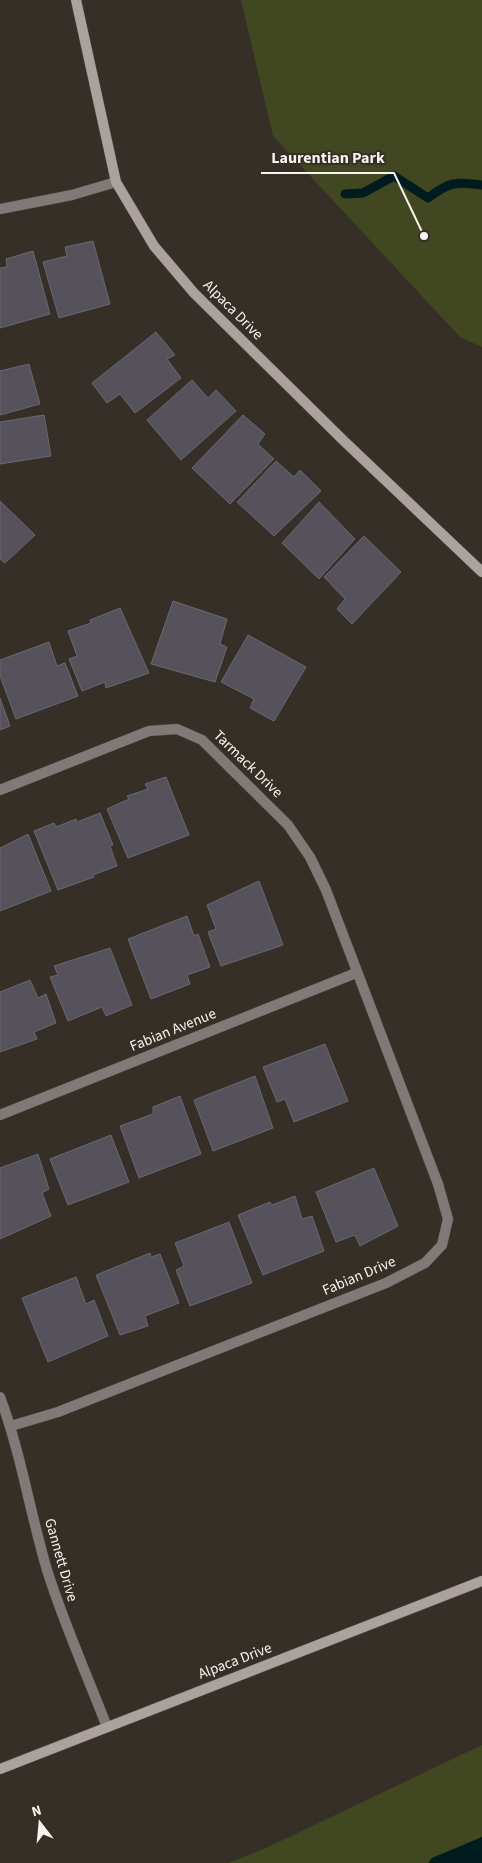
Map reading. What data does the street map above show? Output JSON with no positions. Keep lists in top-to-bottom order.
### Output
{
  "streets": {
    "street": [
      "Alpaca Drive",
      "Tarmack Drive",
      "Fabian Avenue",
      "Fabian Drive",
      "Gannett Drive"
    ]
  },
  "crossings": [
    ["Alpaca Drive", "Gannett Drive"],
    ["Tarmack Drive", "Fabian Avenue"],
    ["Tarmack Drive", "Fabian Drive"],
    ["Fabian Avenue", "Fabian Drive"],
    ["Fabian Drive", "Gannett Drive"]
  ],
  "places": ["Laurentian Park"],
  "north": "top"
}
